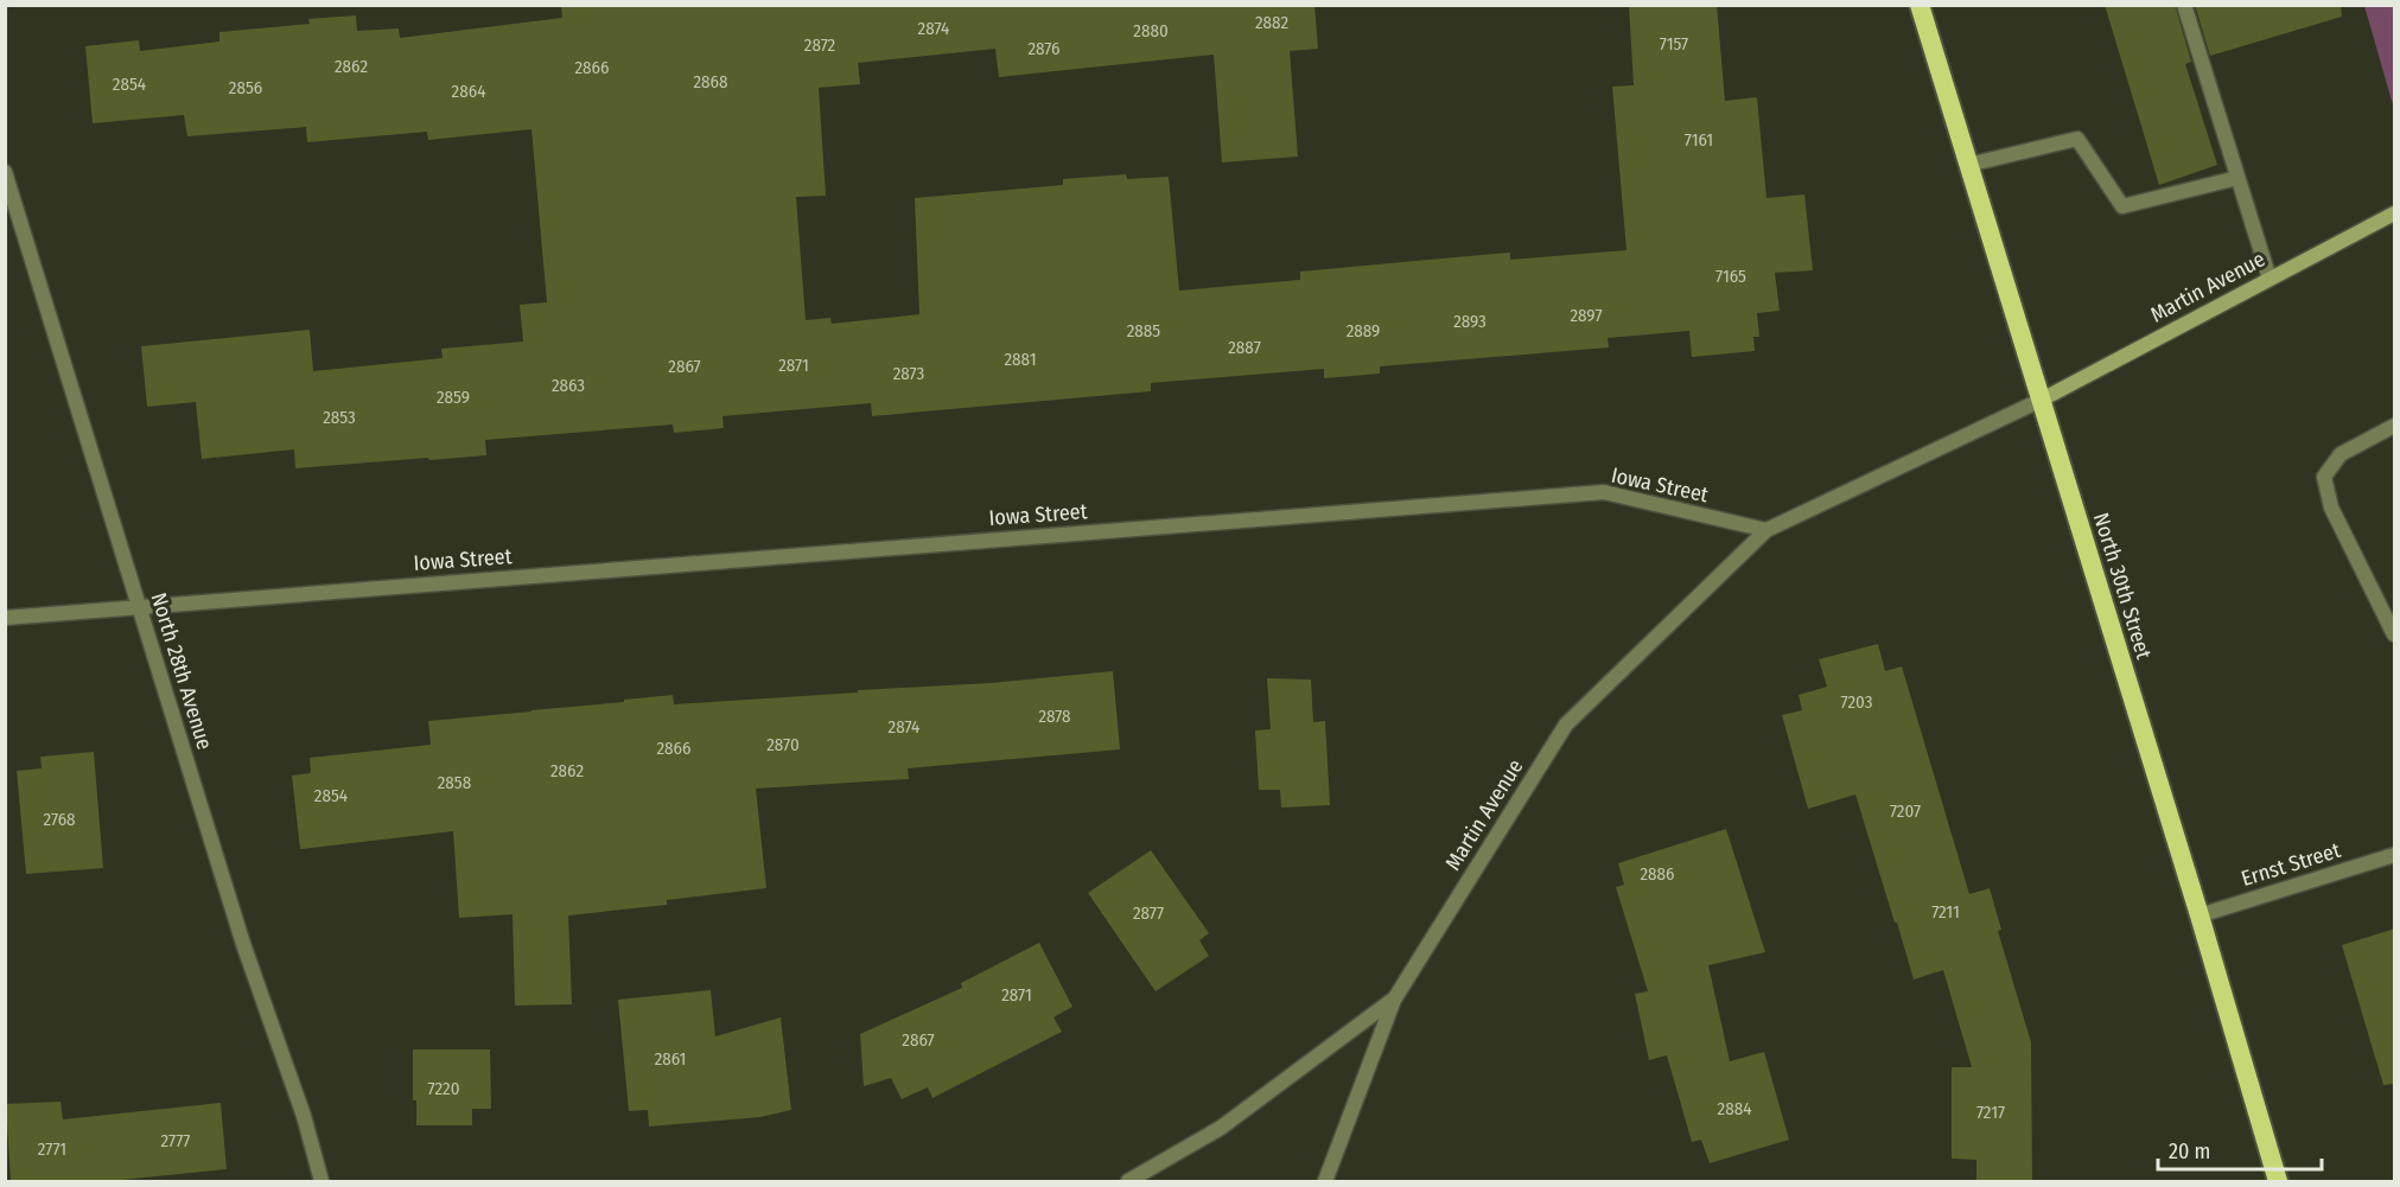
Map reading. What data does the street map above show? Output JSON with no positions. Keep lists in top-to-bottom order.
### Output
{
  "streets": {
    "highway": ["North 30th Street"],
    "main road": ["Martin Avenue"],
    "street": ["Iowa Street", "North 28th Avenue", "Ernst Street"]
  },
  "crossings": [
    ["Martin Avenue", "Iowa Street"],
    ["Martin Avenue", "North 30th Street"],
    ["Iowa Street", "North 28th Avenue"],
    ["North 30th Street", "Ernst Street"]
  ],
  "house_numbers": [
    "2882",
    "2874",
    "2880",
    "7157",
    "2872",
    "2876",
    "2862",
    "2866",
    "2868",
    "2854",
    "2856",
    "2864",
    "7161",
    "7165",
    "2897",
    "2893",
    "2885",
    "2889",
    "2887",
    "2881",
    "2871",
    "2867",
    "2873",
    "2863",
    "2859",
    "2853",
    "7203",
    "2878",
    "2874",
    "2870",
    "2866",
    "2862",
    "2858",
    "2854",
    "7207",
    "2768",
    "2886",
    "7211",
    "2877",
    "2871",
    "2867",
    "2861",
    "7220",
    "2884",
    "7217",
    "2777",
    "2771"
  ],
  "scale_bar": "20 m"
}
